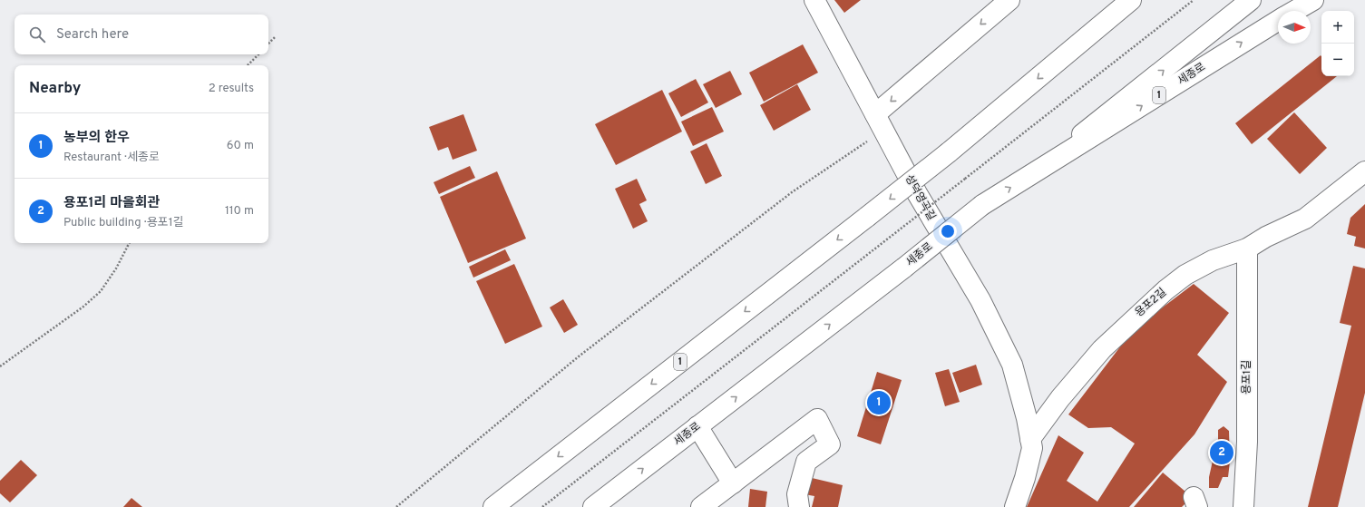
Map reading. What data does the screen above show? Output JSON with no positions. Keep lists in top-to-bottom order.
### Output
{
  "streets": {
    "main road": [
      "세종로",
      "1",
      "성덕영곡길",
      "용포2길",
      "용포1길"
    ]
  },
  "crossings": [
    ["성덕영곡길", "용포2길"],
    ["용포2길", "용포1길"]
  ],
  "north": "right",
  "page": {
    "map_buttons": ["+", "−"],
    "search": "Search here",
    "heading": ["Nearby", "2 results"],
    "list": [
      {
        "mark": "1",
        "name": "농부의 한우",
        "note": "Restaurant · 세종로",
        "value": "60 m"
      },
      {
        "mark": "2",
        "name": "용포1리 마을회관",
        "note": "Public building · 용포1길",
        "value": "110 m"
      }
    ],
    "pins": ["1", "2"]
  }
}
